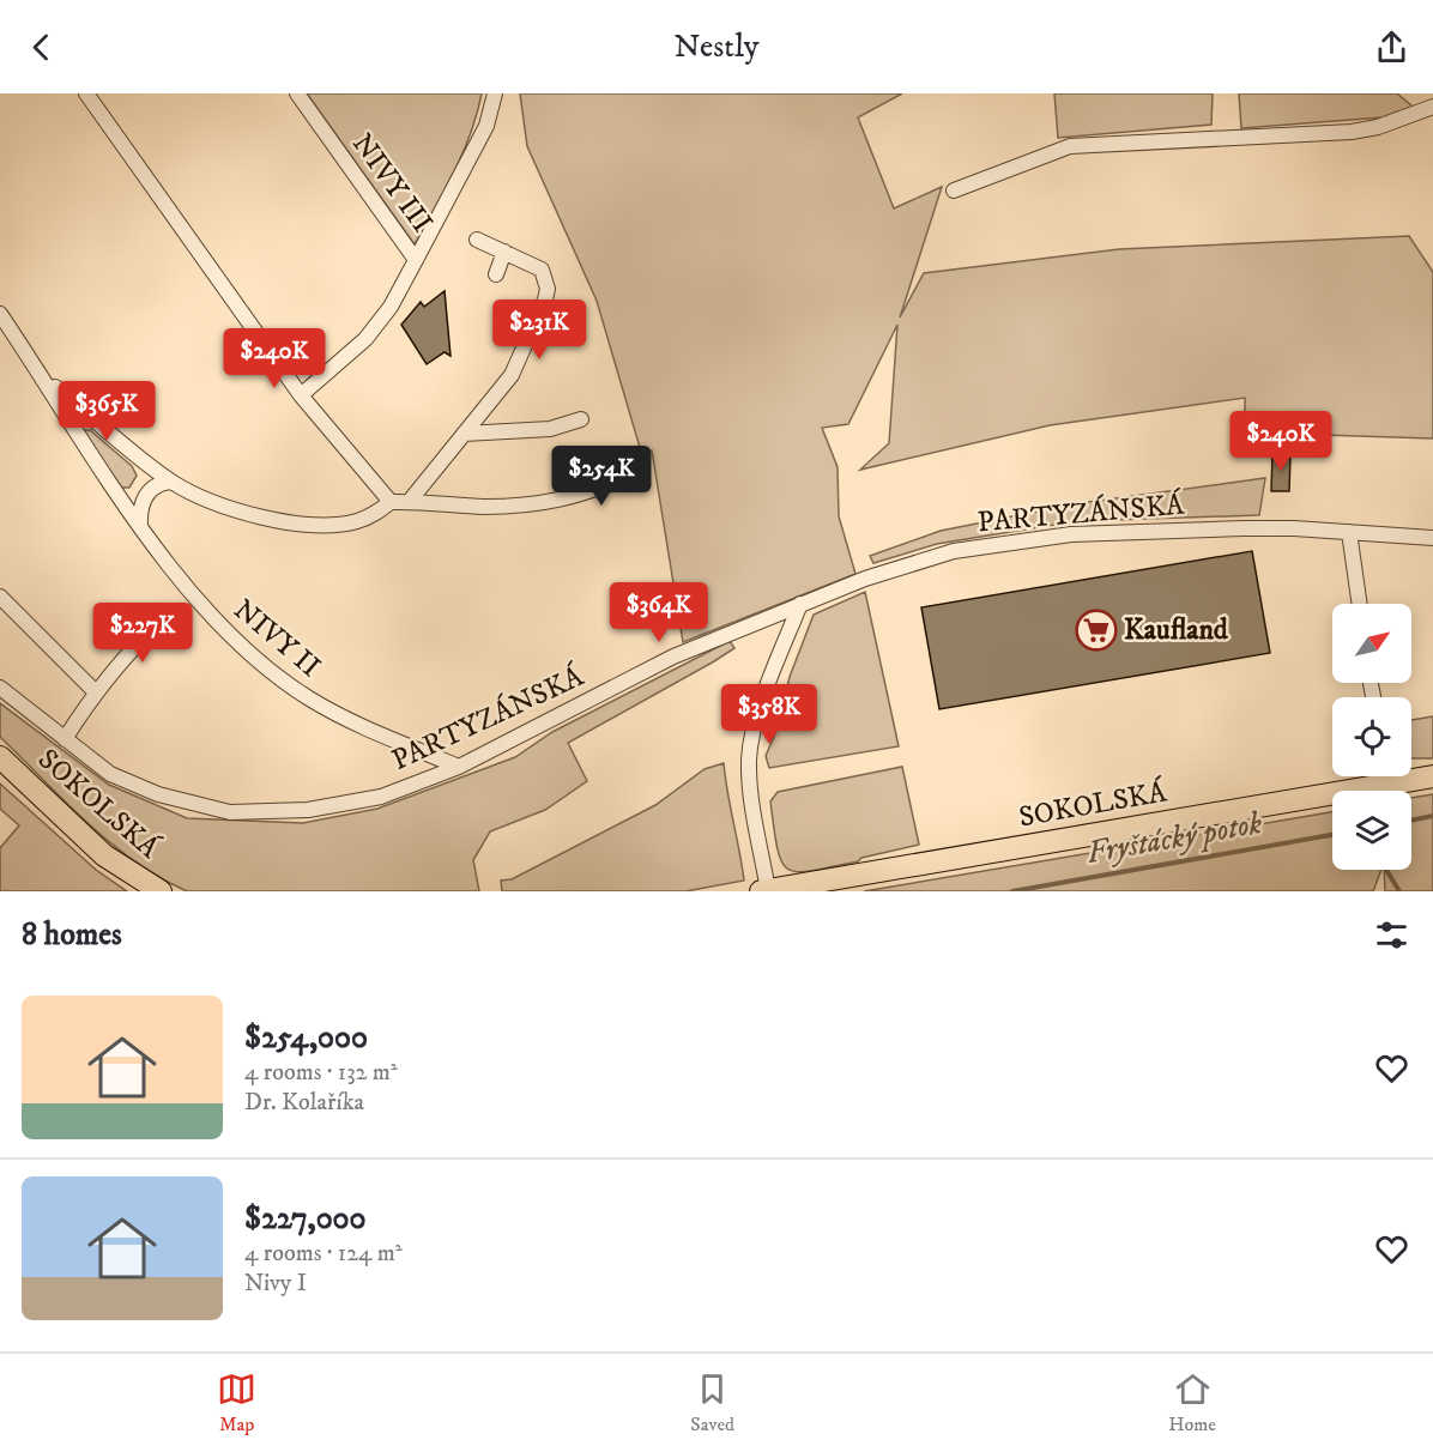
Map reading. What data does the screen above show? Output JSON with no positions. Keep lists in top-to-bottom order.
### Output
{
  "streets": {
    "main road": ["SOKOLSKÁ"],
    "street": ["NIVY III", "PARTYZÁNSKÁ", "NIVY II"]
  },
  "crossings": [
    ["PARTYZÁNSKÁ", "NIVY II"]
  ],
  "water": ["Fryštácký potok"],
  "places": {
    "supermarket": ["Kaufland"]
  },
  "north": "top right",
  "page": {
    "header": "Nestly",
    "price": [
      "$231K",
      "$240K",
      "$365K",
      "$240K",
      "$254K",
      "$364K",
      "$227K",
      "$358K"
    ],
    "heading": "8 homes",
    "list": [
      {
        "name": "$254,000",
        "note": "4 rooms · 132 m² · Dr. Kolaříka"
      },
      {
        "name": "$227,000",
        "note": "4 rooms · 124 m² · Nivy I"
      }
    ],
    "tabs": ["Map", "Saved", "Home"]
  }
}
